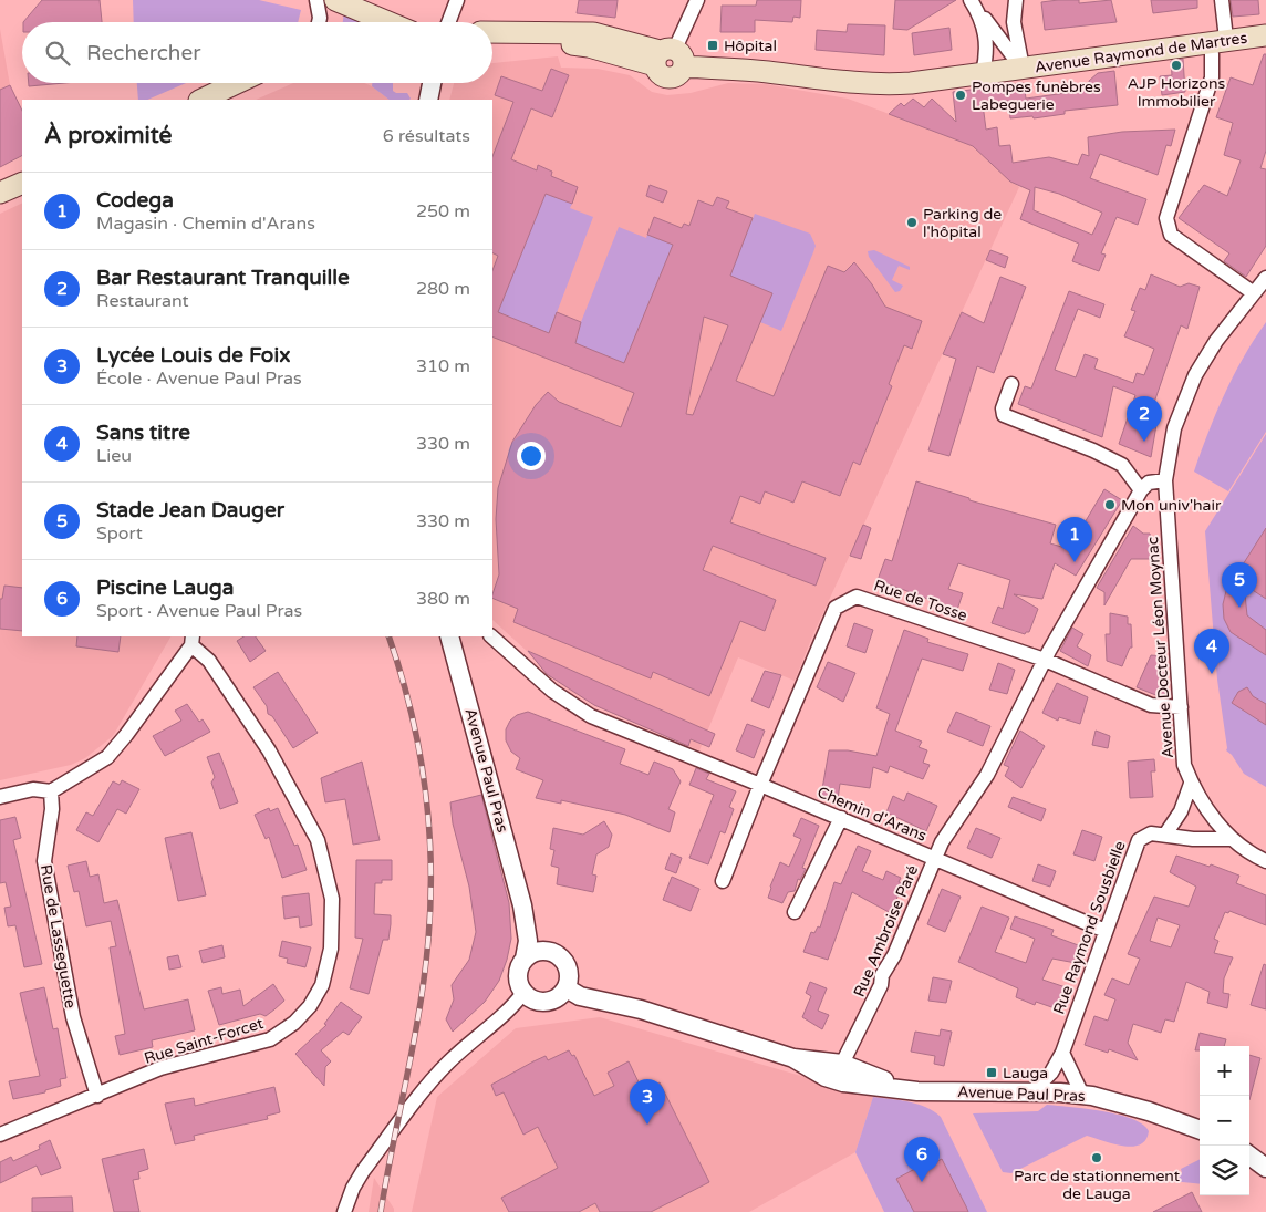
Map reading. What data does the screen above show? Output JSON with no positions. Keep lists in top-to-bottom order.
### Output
{
  "streets": {
    "main road": ["Avenue Raymond de Martres"],
    "street": [
      "Rue de Tosse",
      "Avenue Docteur Léon Moynac",
      "Avenue Paul Pras",
      "Chemin d'Arans",
      "Rue Raymond Sousbielle",
      "Rue Ambroise Paré",
      "Rue de Lasseguette",
      "Rue Saint-Forcet"
    ]
  },
  "crossings": [
    ["Rue de Tosse", "Avenue Docteur Léon Moynac"],
    ["Rue de Tosse", "Chemin d'Arans"],
    ["Avenue Docteur Léon Moynac", "Rue Raymond Sousbielle"],
    ["Avenue Paul Pras", "Rue Raymond Sousbielle"],
    ["Avenue Paul Pras", "Rue Ambroise Paré"],
    ["Chemin d'Arans", "Rue Ambroise Paré"],
    ["Rue Raymond Sousbielle", "Rue Ambroise Paré"],
    ["Rue de Lasseguette", "Rue Saint-Forcet"]
  ],
  "places": {
    "transit": ["Hôpital", "Lauga"],
    "other": [
      "AJP Horizons Immobilier",
      "Pompes funèbres Labeguerie",
      "Parking de l'hôpital",
      "Mon univ'hair",
      "Parc de stationnement de Lauga"
    ]
  },
  "page": {
    "search": "Rechercher",
    "heading": ["À proximité", "6 résultats"],
    "list": [
      {
        "mark": "1",
        "name": "Codega",
        "note": "Magasin · Chemin d'Arans",
        "value": "250 m"
      },
      {
        "mark": "2",
        "name": "Bar Restaurant Tranquille",
        "note": "Restaurant",
        "value": "280 m"
      },
      {
        "mark": "3",
        "name": "Lycée Louis de Foix",
        "note": "École · Avenue Paul Pras",
        "value": "310 m"
      },
      {
        "mark": "4",
        "name": "Sans titre",
        "note": "Lieu",
        "value": "330 m"
      },
      {
        "mark": "5",
        "name": "Stade Jean Dauger",
        "note": "Sport",
        "value": "330 m"
      },
      {
        "mark": "6",
        "name": "Piscine Lauga",
        "note": "Sport · Avenue Paul Pras",
        "value": "380 m"
      }
    ],
    "pins": [
      "2",
      "1",
      "5",
      "4",
      "3",
      "6"
    ],
    "map_buttons": ["+", "−"]
  }
}
